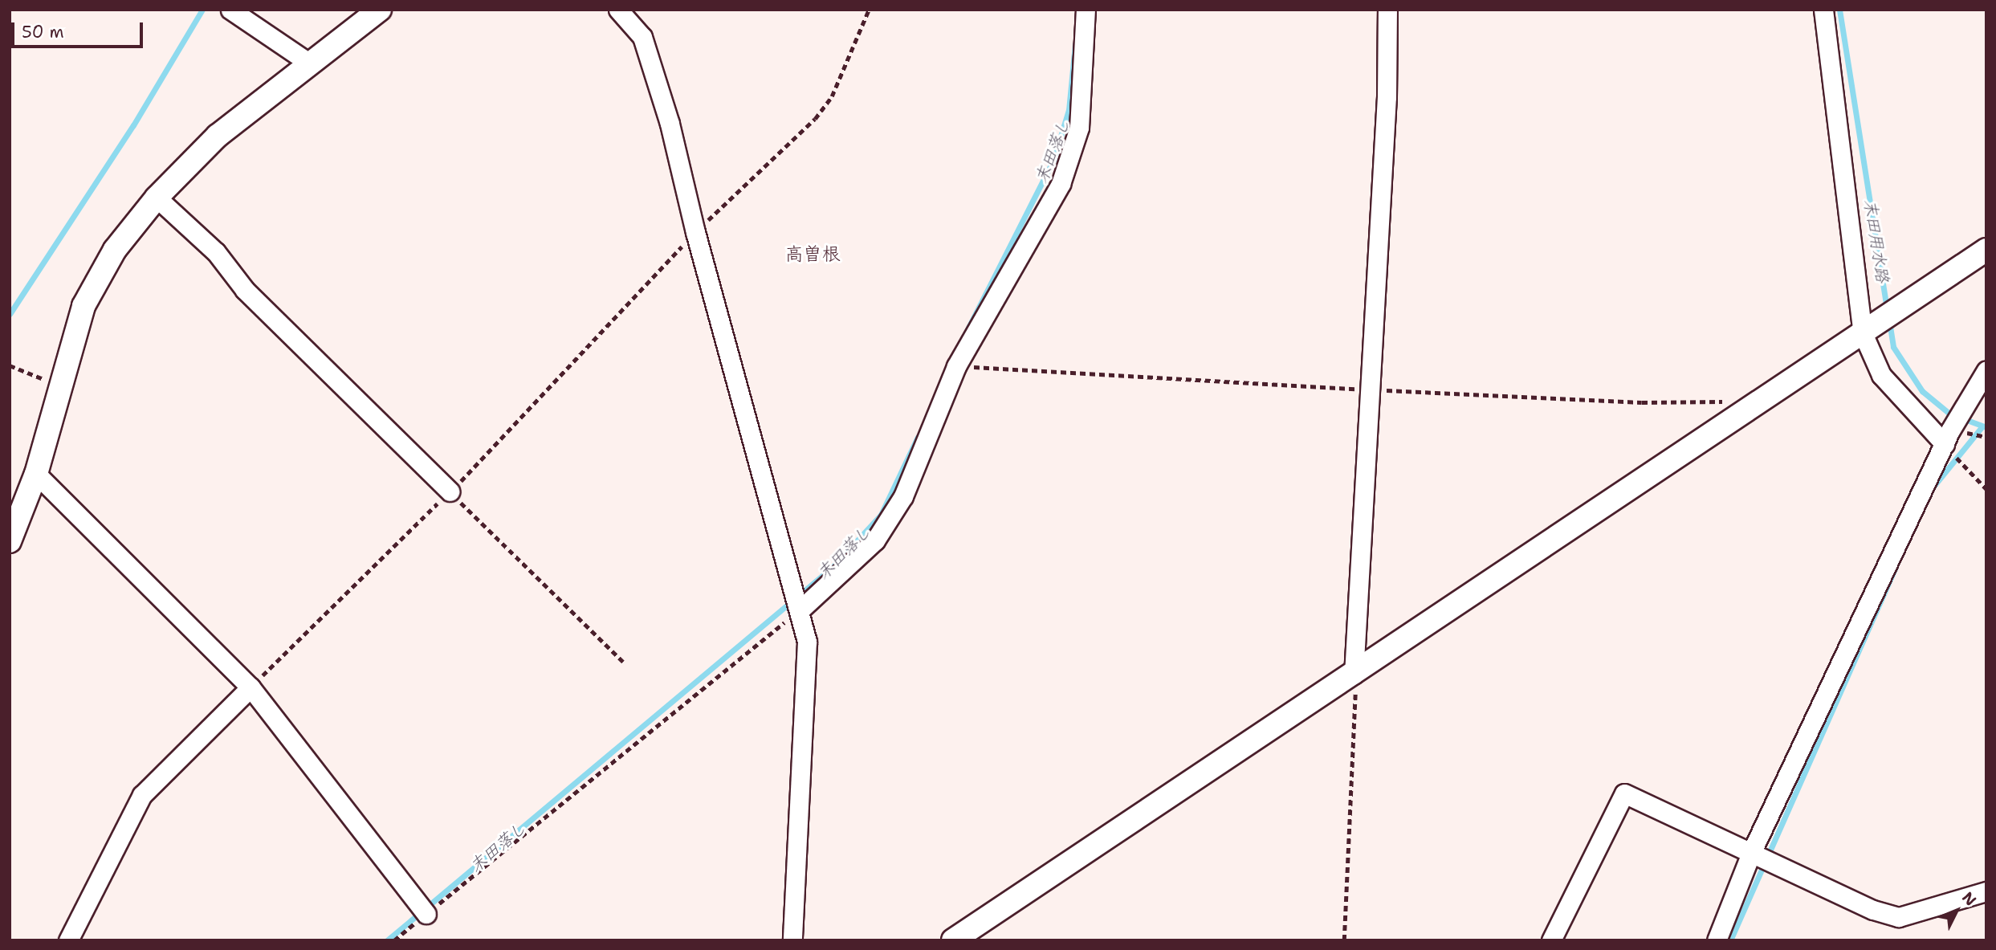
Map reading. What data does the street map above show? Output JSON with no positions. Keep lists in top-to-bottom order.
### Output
{
  "districts": ["高曽根"],
  "water": ["末田落し", "末田用水路"],
  "scale_bar": "50 m",
  "north": "top right"
}
